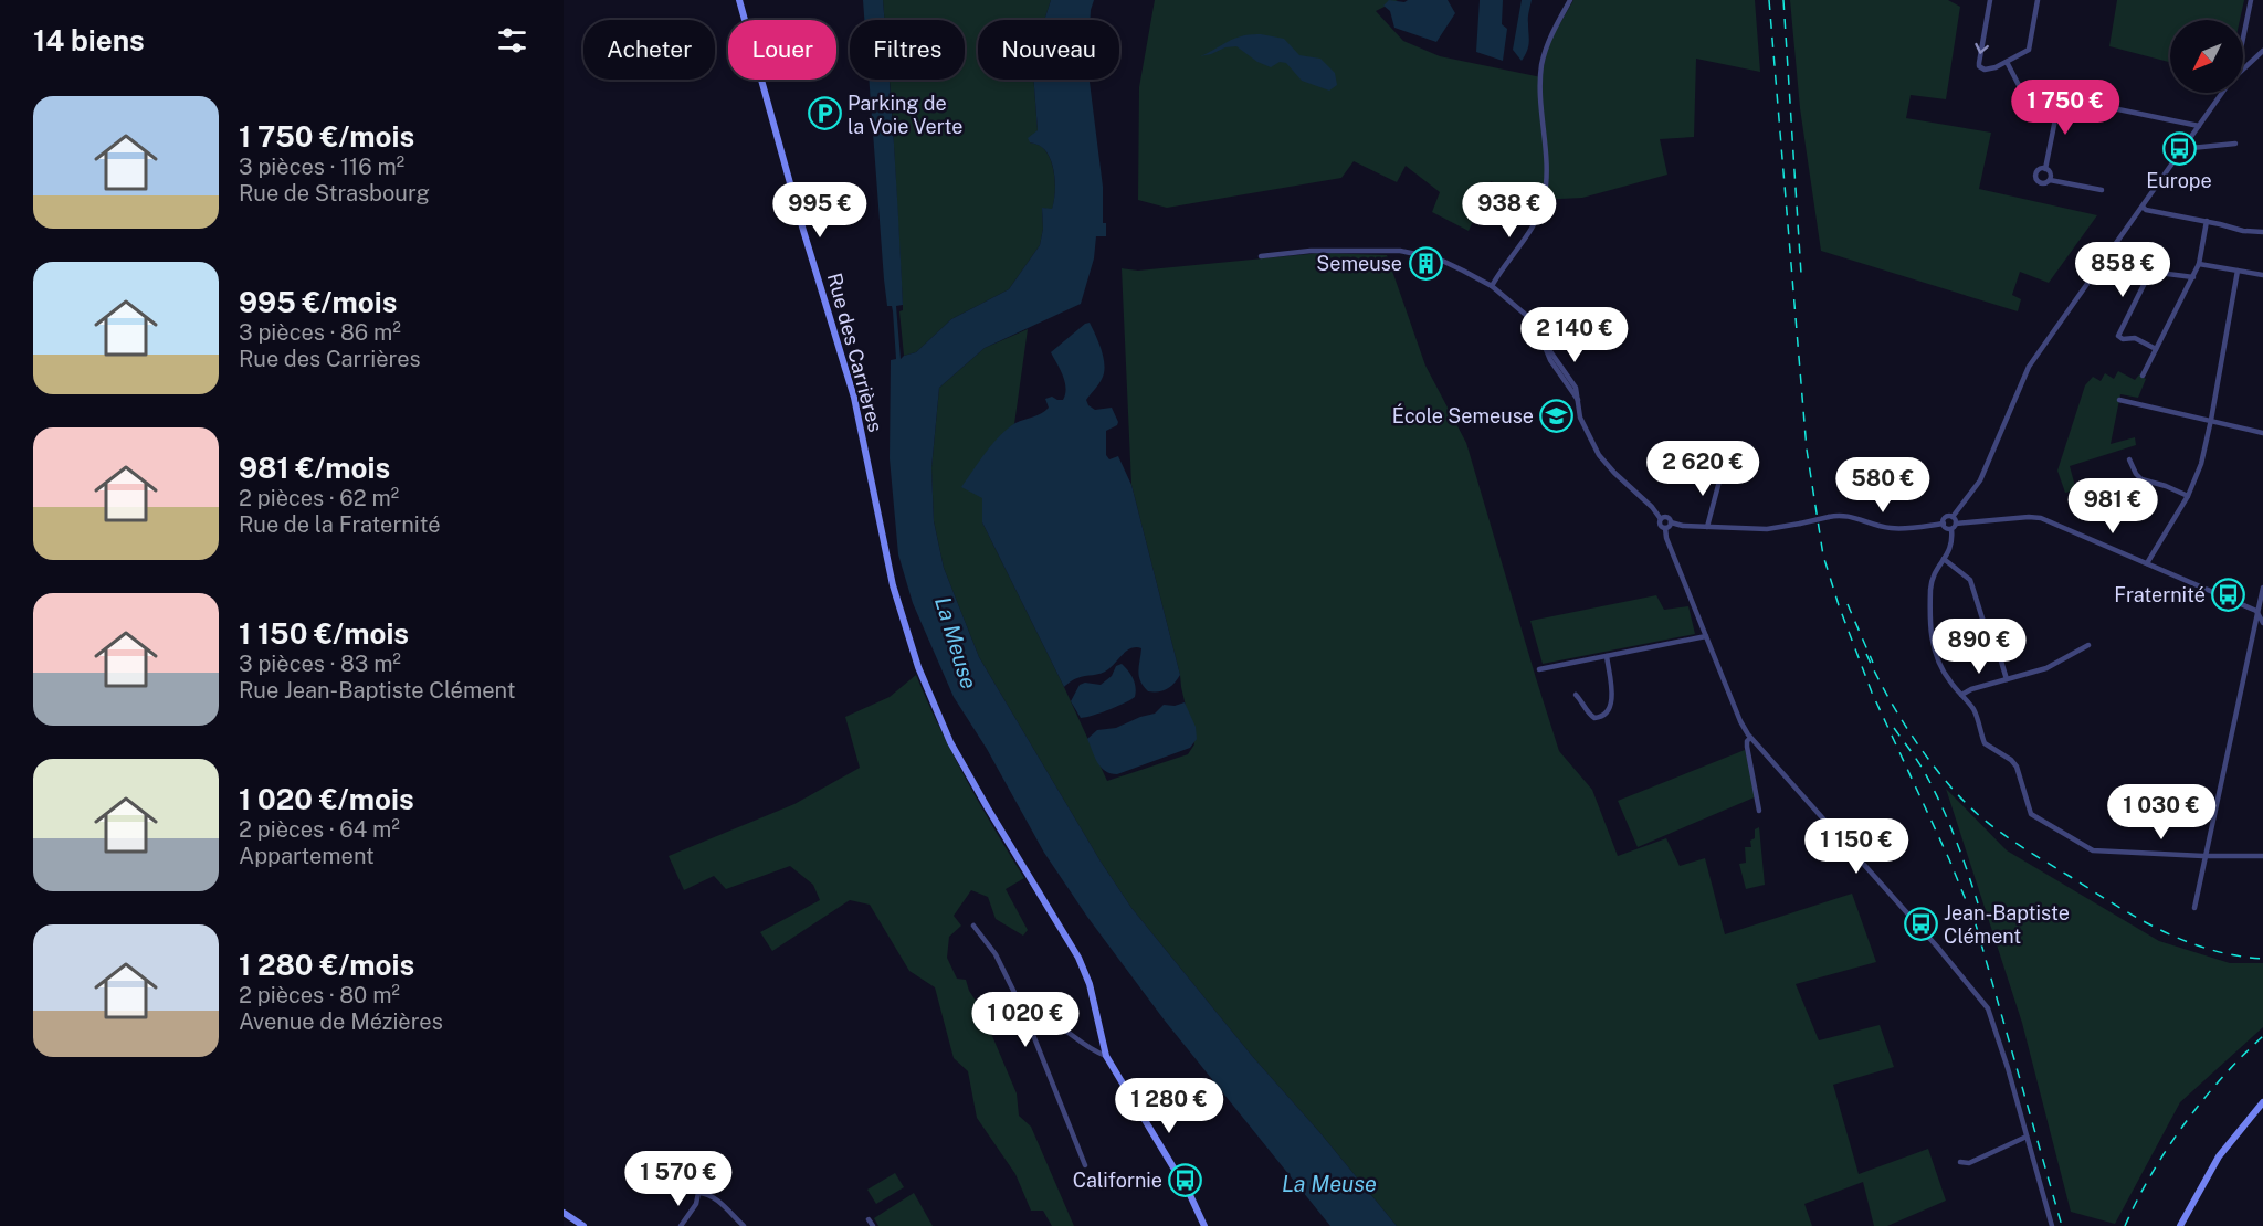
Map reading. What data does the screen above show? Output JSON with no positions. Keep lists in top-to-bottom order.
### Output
{
  "streets": {
    "main road": ["Rue des Carrières"]
  },
  "water": ["La Meuse"],
  "places": {
    "parking": ["Parking de la Voie Verte"],
    "bus stop": [
      "Europe",
      "Fraternité",
      "Jean-Baptiste Clément",
      "Californie"
    ],
    "building": ["Semeuse"],
    "school or university": ["École Semeuse"]
  },
  "north": "bottom left",
  "page": {
    "heading": "14 biens",
    "chip": [
      "Acheter",
      "Louer",
      "Filtres",
      "Nouveau"
    ],
    "list": [
      {
        "name": "1 750 €/mois",
        "note": "3 pièces · 116 m² · Rue de Strasbourg"
      },
      {
        "name": "995 €/mois",
        "note": "3 pièces · 86 m² · Rue des Carrières"
      },
      {
        "name": "981 €/mois",
        "note": "2 pièces · 62 m² · Rue de la Fraternité"
      },
      {
        "name": "1 150 €/mois",
        "note": "3 pièces · 83 m² · Rue Jean-Baptiste Clément"
      },
      {
        "name": "1 020 €/mois",
        "note": "2 pièces · 64 m² · Appartement"
      },
      {
        "name": "1 280 €/mois",
        "note": "2 pièces · 80 m² · Avenue de Mézières"
      }
    ],
    "price": [
      "1 750 €",
      "995 €",
      "938 €",
      "858 €",
      "2 140 €",
      "2 620 €",
      "580 €",
      "981 €",
      "890 €",
      "1 030 €",
      "1 150 €",
      "1 020 €",
      "1 280 €",
      "1 570 €"
    ]
  }
}
